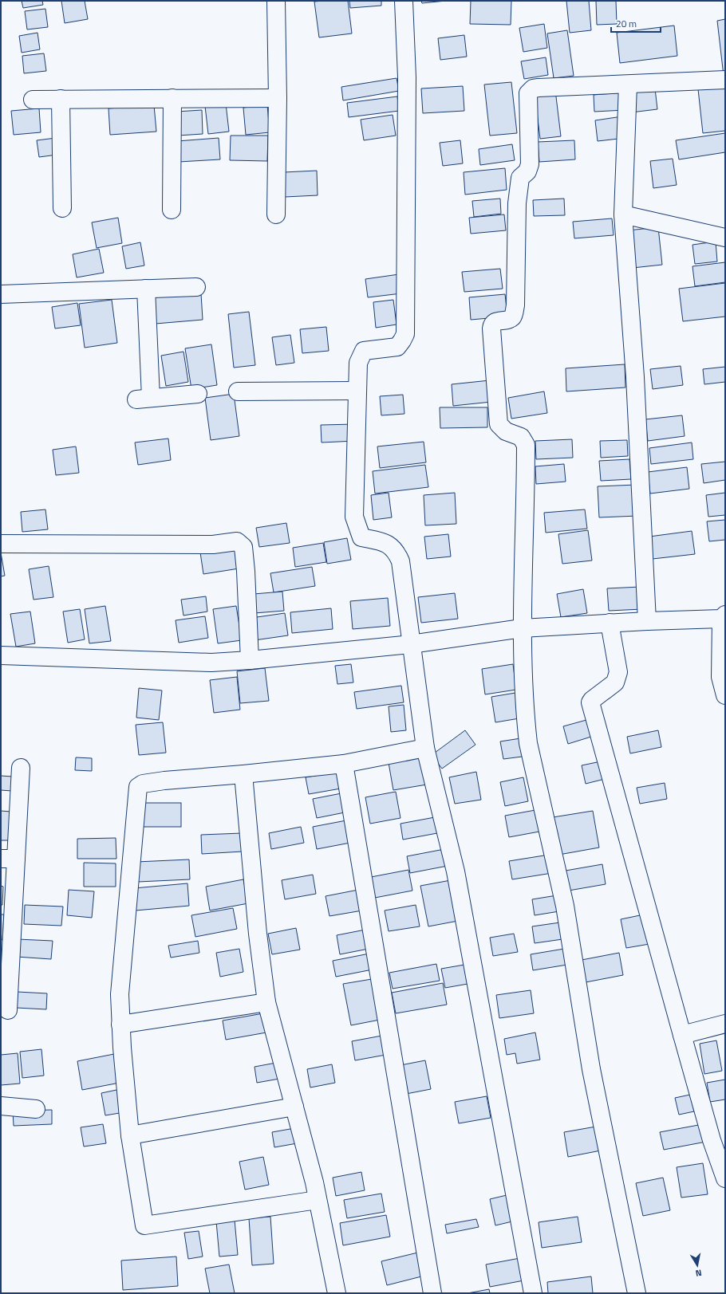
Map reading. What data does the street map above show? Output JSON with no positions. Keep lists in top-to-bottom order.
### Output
{
  "scale_bar": "20 m",
  "north": "bottom"
}
